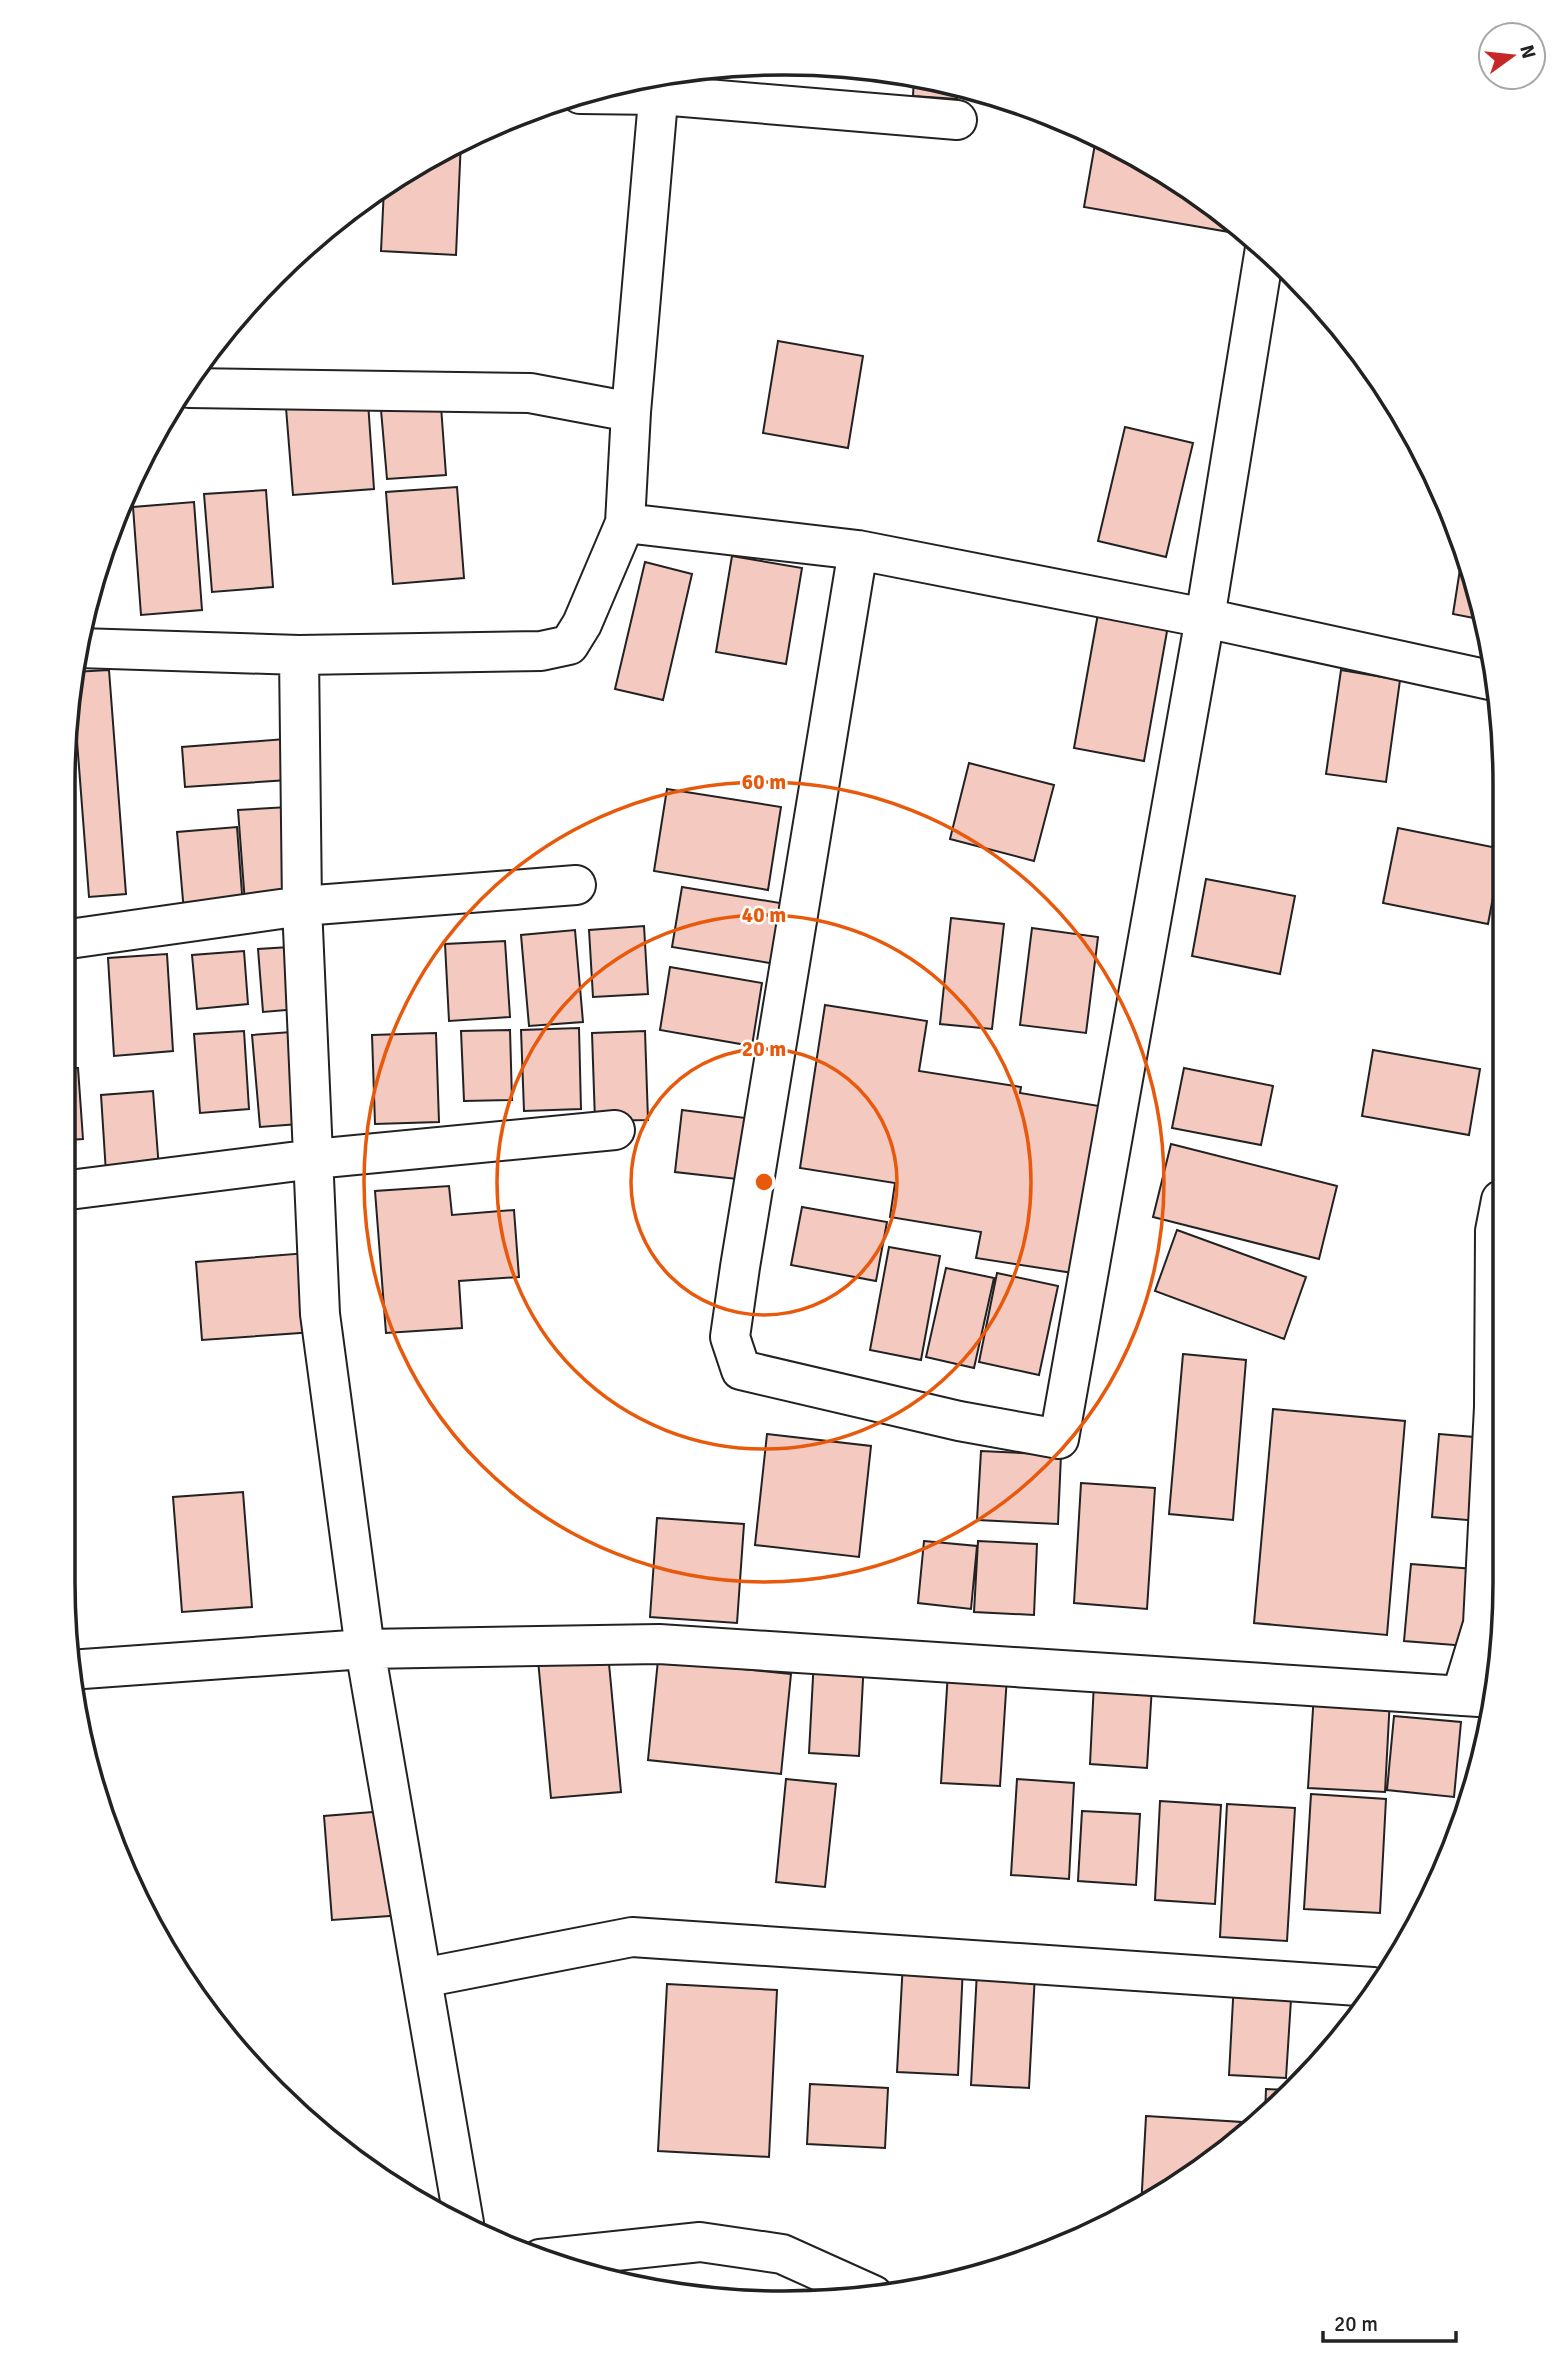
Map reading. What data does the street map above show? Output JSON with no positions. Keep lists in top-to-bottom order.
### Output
{
  "scale_bar": "20 m",
  "north": "right",
  "rings": ["60 m", "40 m", "20 m"]
}
